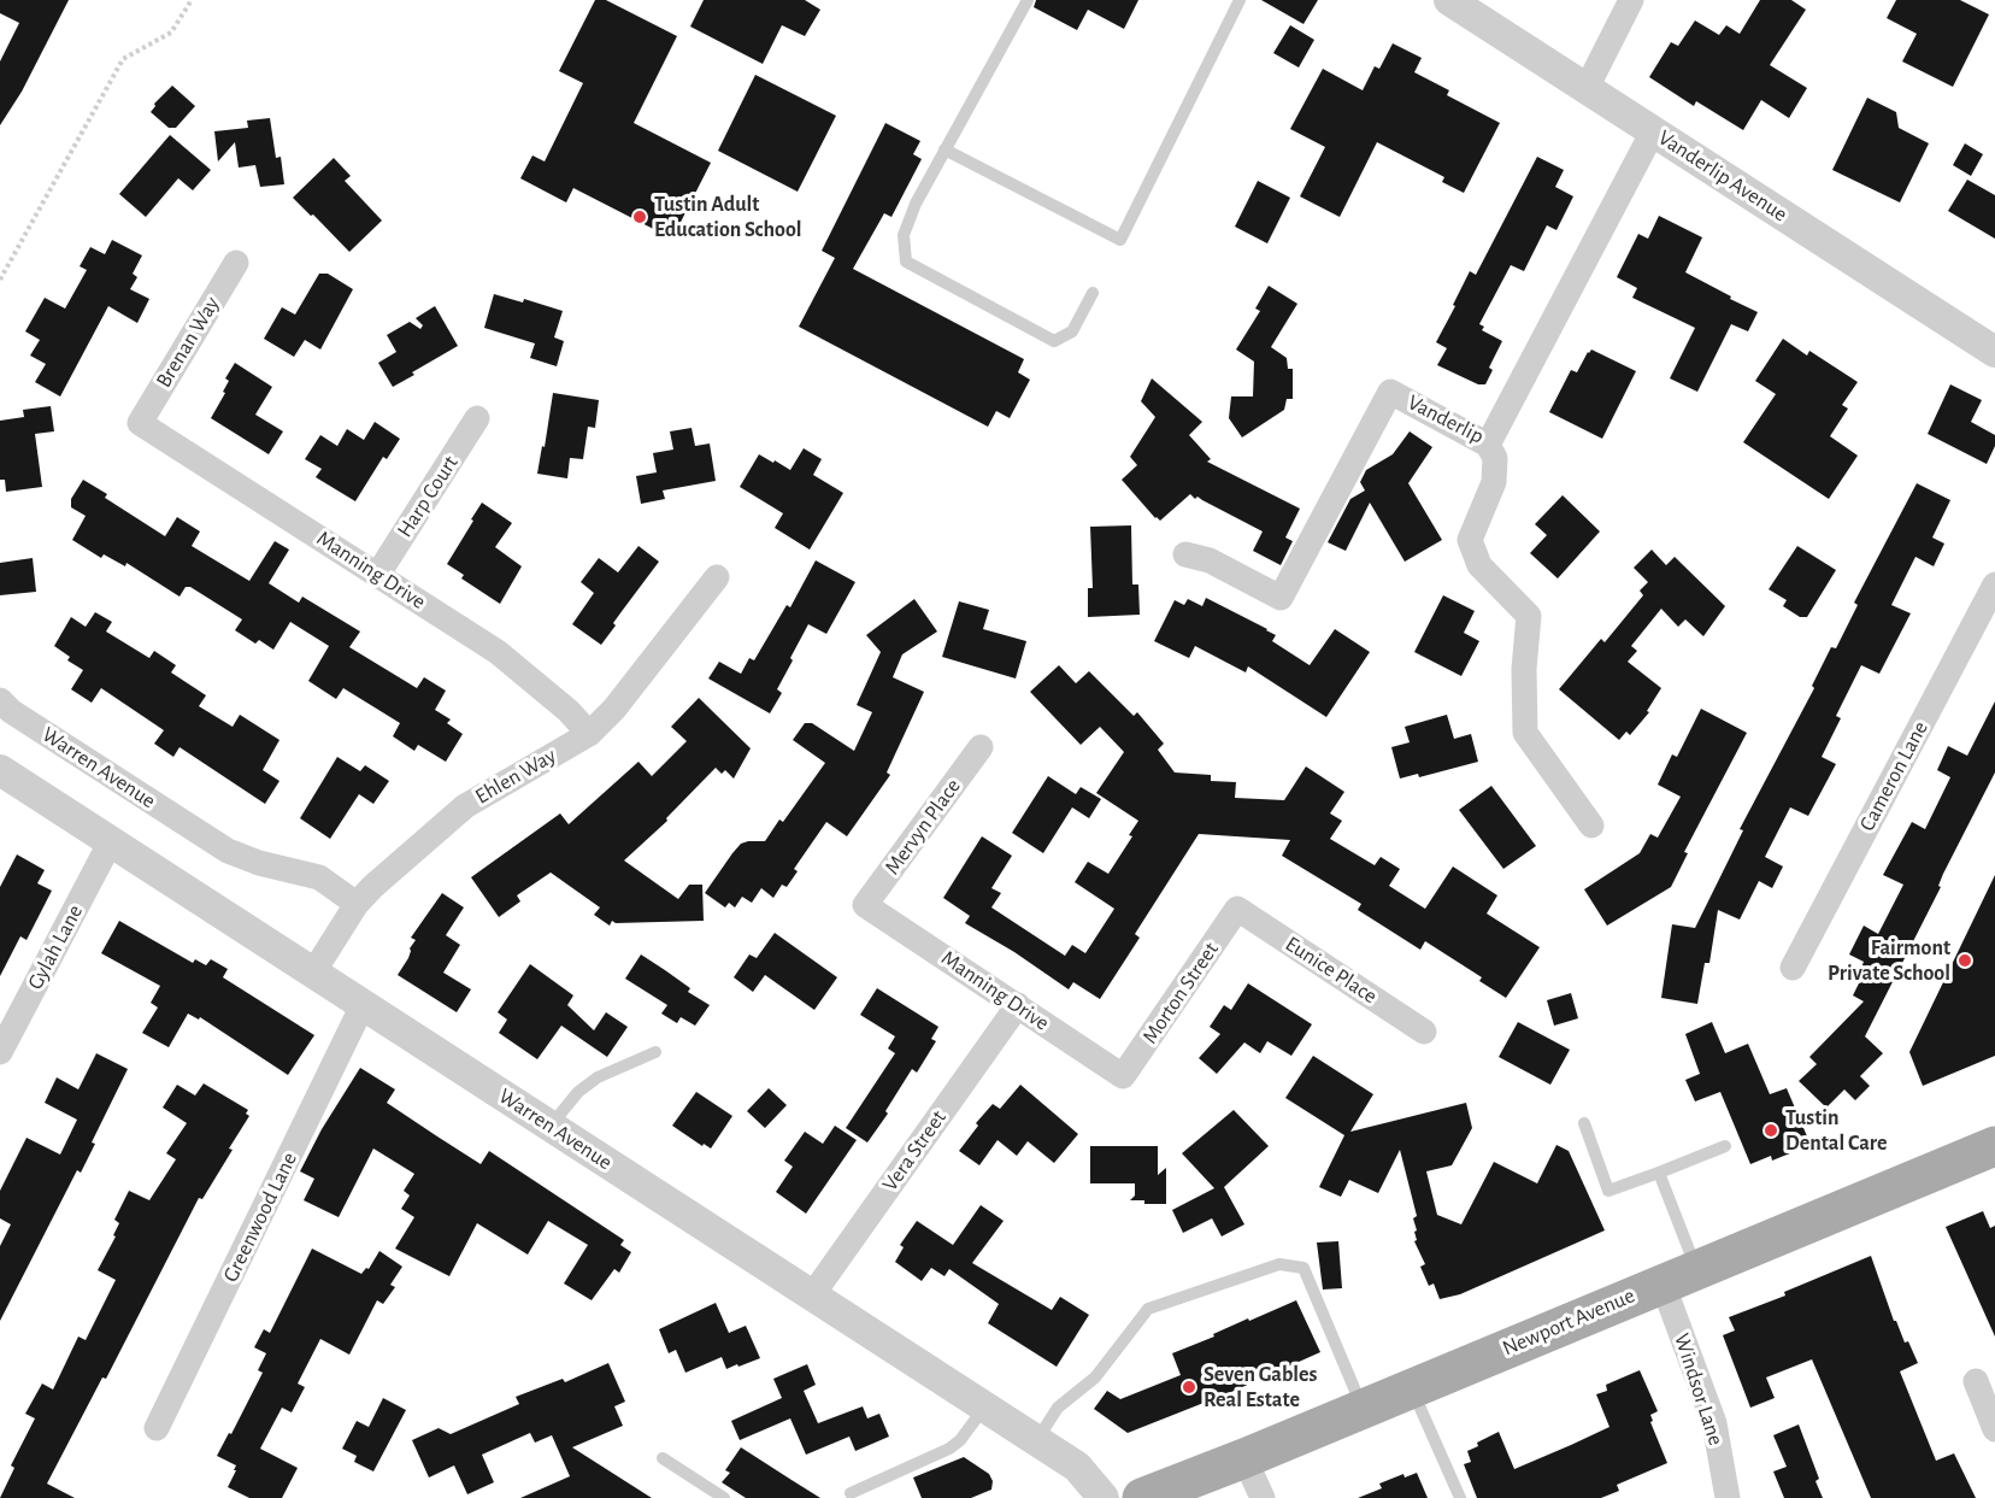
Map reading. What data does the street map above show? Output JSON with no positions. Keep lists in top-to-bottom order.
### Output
{
  "streets": {
    "main road": ["Newport Avenue"],
    "street": [
      "Vanderlip Avenue",
      "Brenan Way",
      "Vanderlip",
      "Harp Court",
      "Manning Drive",
      "Warren Avenue",
      "Ehlen Way",
      "Cameron Lane",
      "Mervyn Place",
      "Gylah Lane",
      "Eunice Place",
      "Morton Street",
      "Vera Street",
      "Greenwood Lane",
      "Windsor Lane"
    ]
  },
  "crossings": [
    ["Vanderlip Avenue", "Vanderlip"],
    ["Brenan Way", "Manning Drive"],
    ["Harp Court", "Manning Drive"],
    ["Manning Drive", "Ehlen Way"],
    ["Manning Drive", "Mervyn Place"],
    ["Manning Drive", "Morton Street"],
    ["Manning Drive", "Vera Street"],
    ["Warren Avenue", "Ehlen Way"],
    ["Warren Avenue", "Gylah Lane"],
    ["Warren Avenue", "Vera Street"],
    ["Warren Avenue", "Greenwood Lane"],
    ["Eunice Place", "Morton Street"],
    ["Newport Avenue", "Windsor Lane"]
  ],
  "places": [
    "Tustin Adult Education School",
    "Fairmont Private School",
    "Tustin Dental Care",
    "Seven Gables Real Estate"
  ]
}
